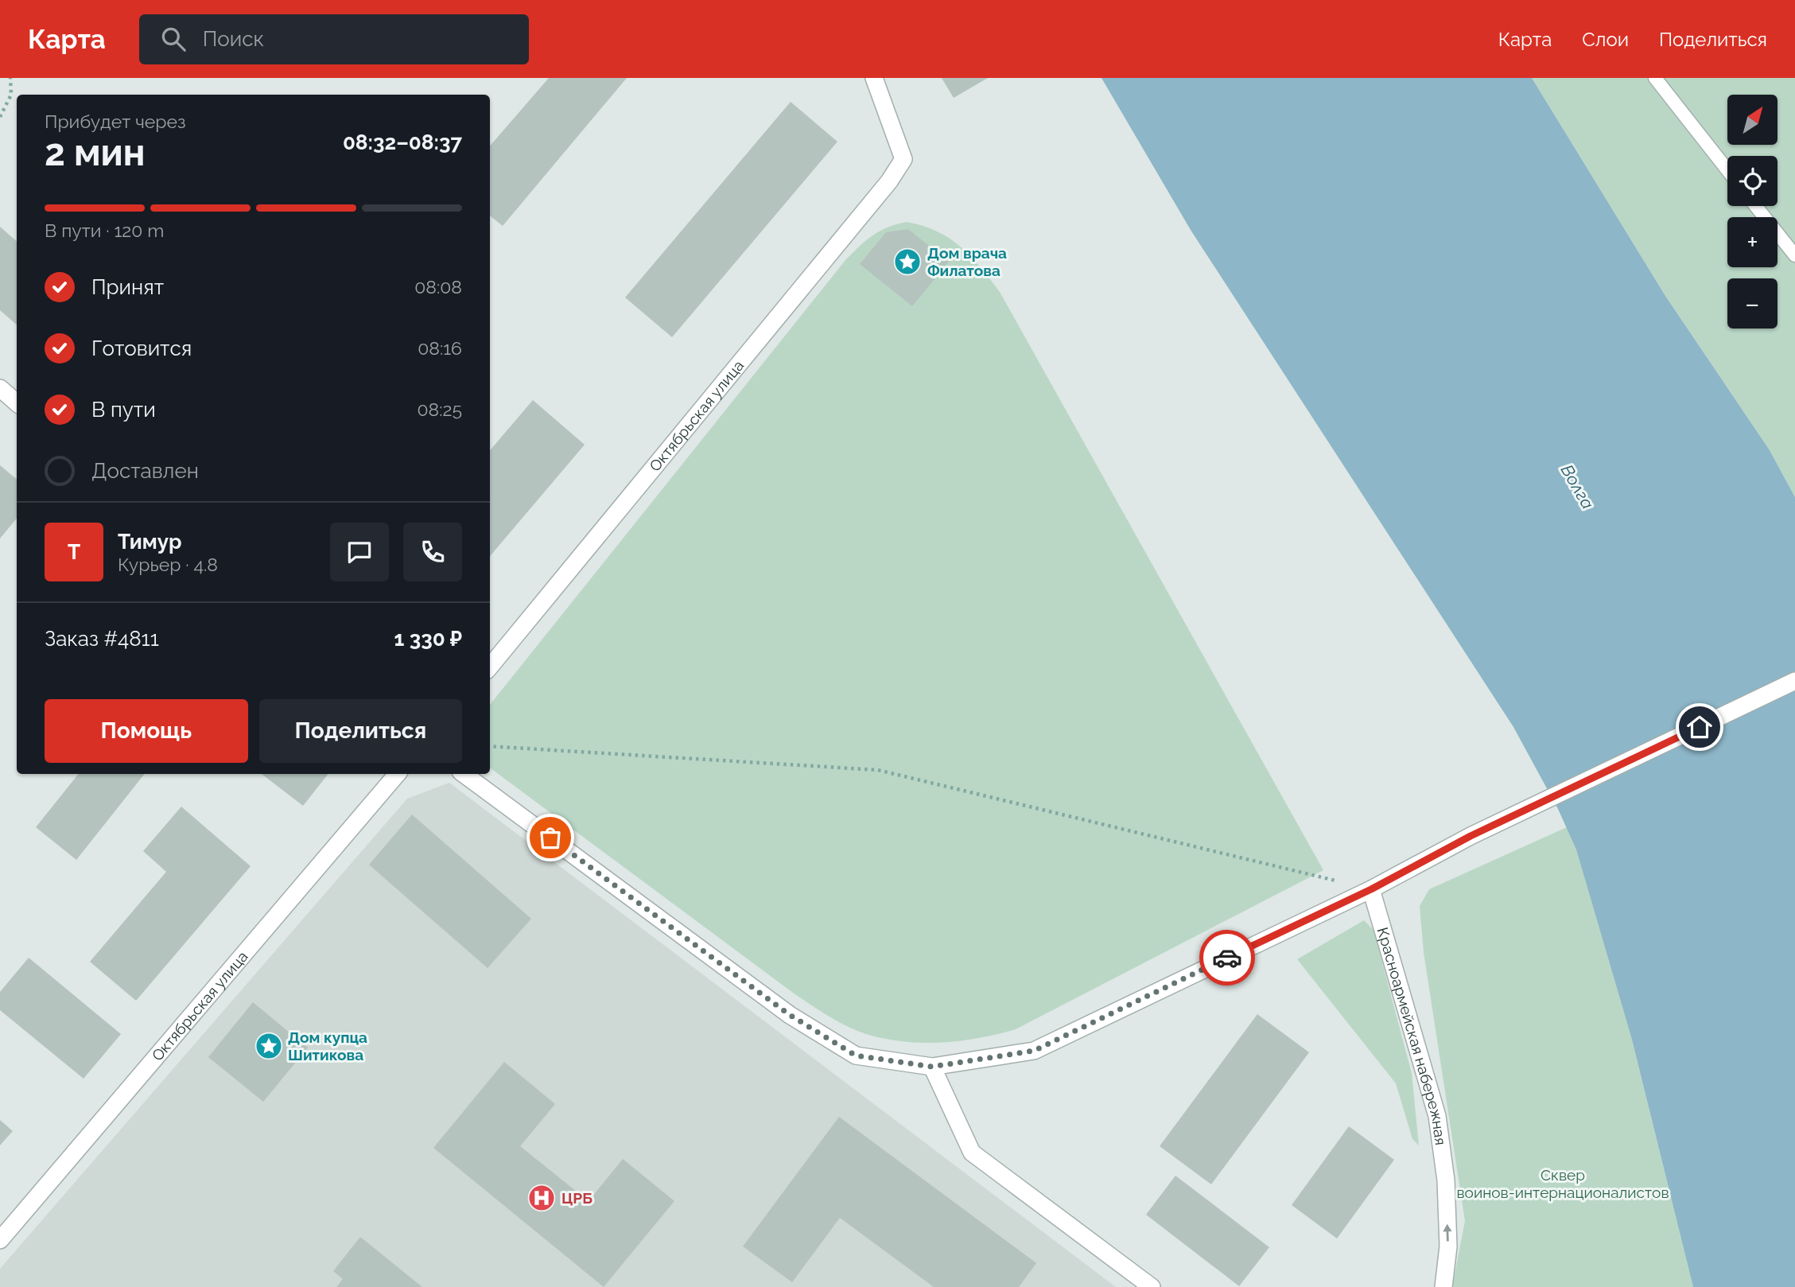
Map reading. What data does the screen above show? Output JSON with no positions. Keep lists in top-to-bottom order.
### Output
{
  "streets": {
    "street": ["Октябрьская улица", "Красноармейская набережная"]
  },
  "one_way": ["Красноармейская набережная"],
  "water": ["Волга"],
  "parks": ["Сквер воинов-интернационалистов"],
  "places": {
    "place": ["Дом врача Филатова", "Дом купца Шитикова"],
    "hospital": ["ЦРБ"]
  },
  "north": "top right",
  "page": {
    "header": "Карта",
    "search": "Поиск",
    "nav": ["Карта", "Слои", "Поделиться"],
    "map_buttons": ["+", "−"],
    "heading": ["2 мин", "Прибудет через", "08:32–08:37"],
    "panel": [
      "Тимур",
      "Курьер · 4.8",
      "Заказ #4811",
      "1 330 ₽"
    ],
    "bar": "В пути · 120 m",
    "list": [
      ["Принят", "08:08"],
      ["Готовится", "08:16"],
      ["В пути", "08:25"],
      "Доставлен"
    ],
    "round": "Т",
    "buttons": ["Помощь", "Поделиться"]
  }
}
